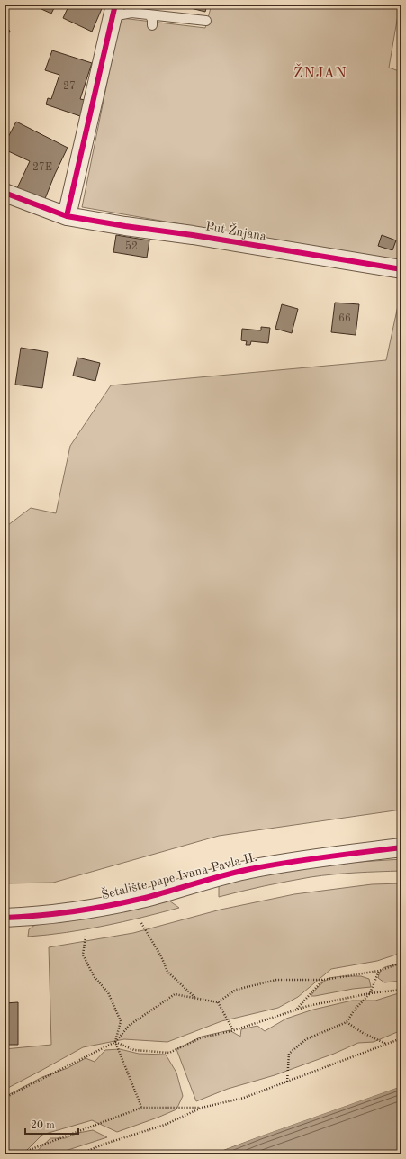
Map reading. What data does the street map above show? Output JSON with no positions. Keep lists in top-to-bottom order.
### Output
{
  "streets": {
    "street": ["Put Žnjana", "Šetalište pape Ivana Pavla II."]
  },
  "districts": ["ŽNJAN"],
  "house_numbers": [
    "27",
    "27E",
    "52",
    "66"
  ],
  "scale_bar": "20 m"
}
